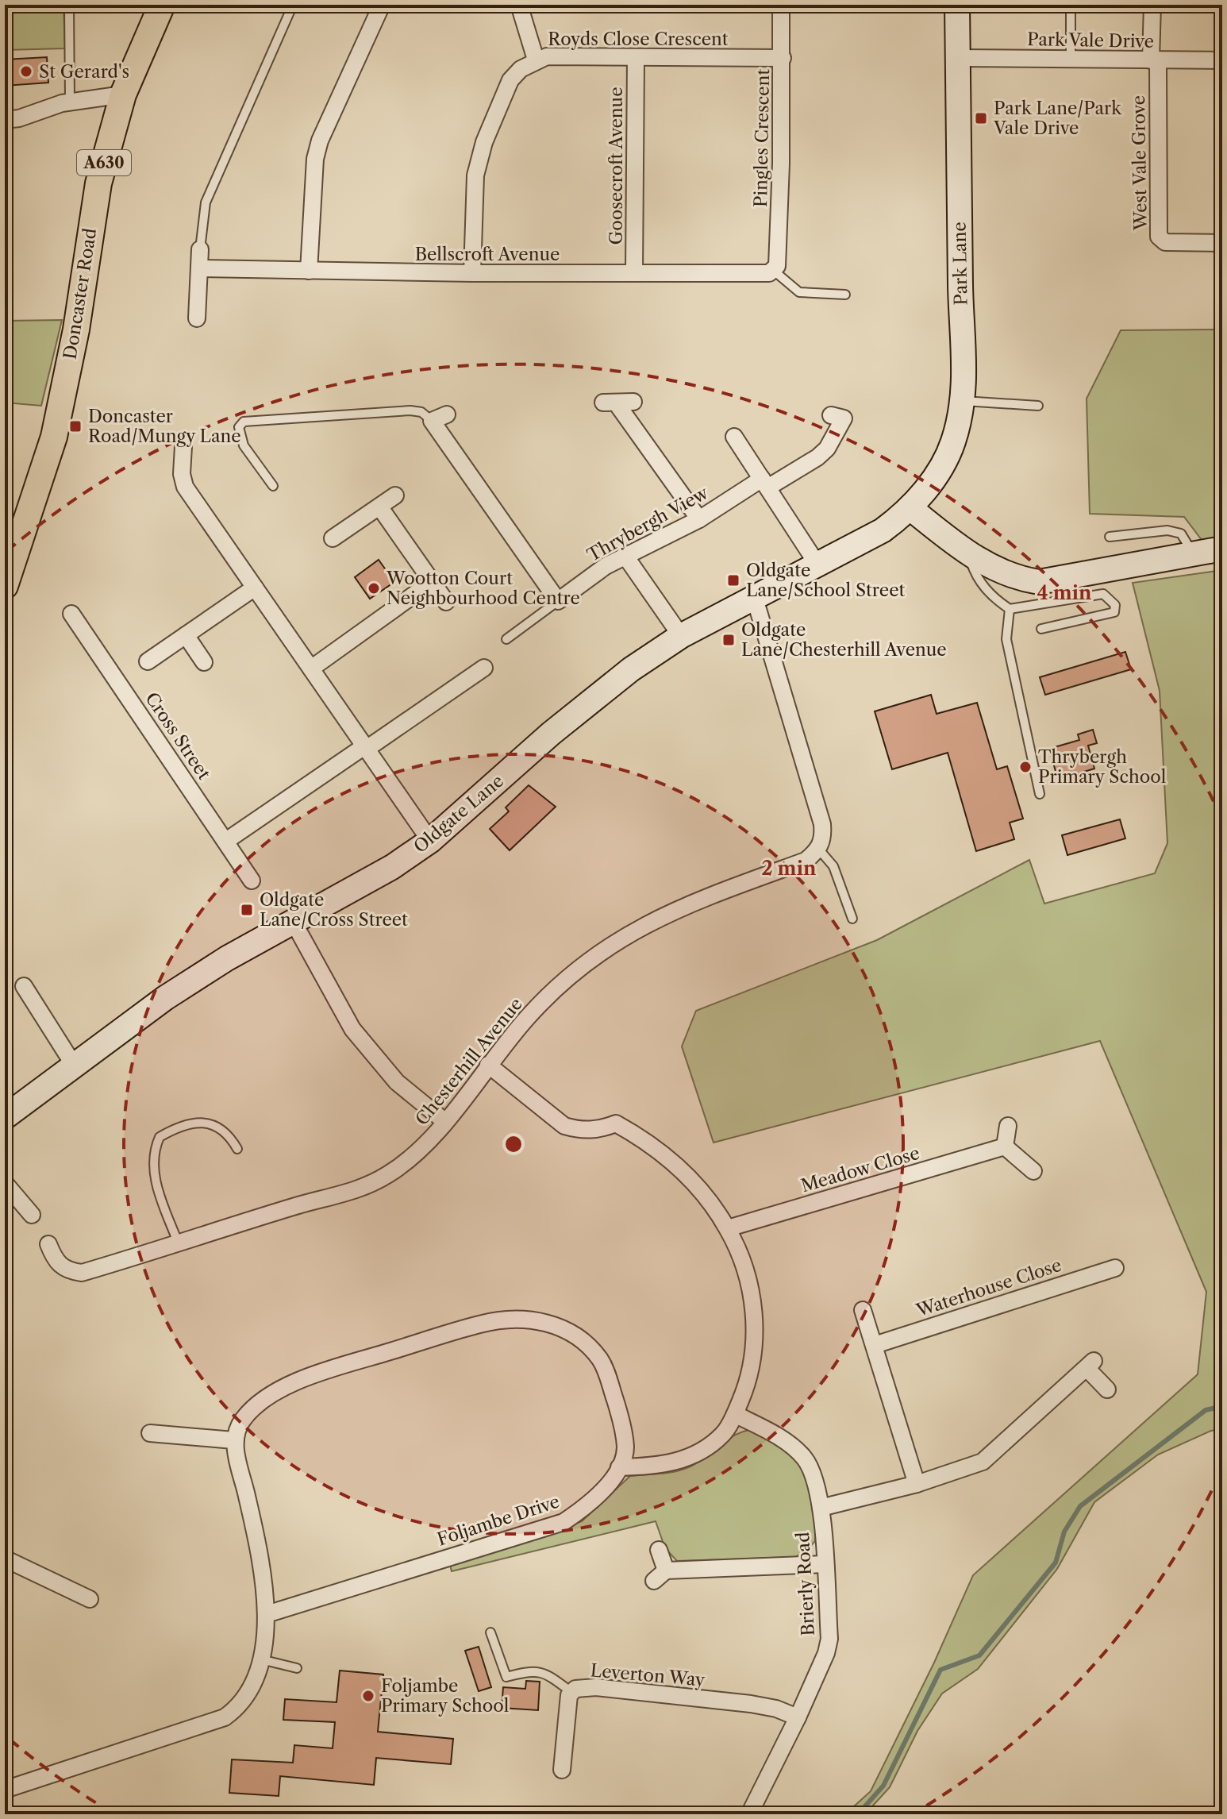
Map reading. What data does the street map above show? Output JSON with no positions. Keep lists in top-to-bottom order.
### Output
{
  "streets": {
    "main road": ["A630", "Doncaster Road"],
    "street": [
      "Royds Close Crescent",
      "Park Vale Drive",
      "Pingles Crescent",
      "West Vale Grove",
      "Goosecroft Avenue",
      "Bellscroft Avenue",
      "Park Lane",
      "Thrybergh View",
      "Cross Street",
      "Oldgate Lane",
      "Chesterhill Avenue",
      "Meadow Close",
      "Waterhouse Close",
      "Foljambe Drive",
      "Brierly Road",
      "Leverton Way"
    ]
  },
  "crossings": [
    ["Royds Close Crescent", "Pingles Crescent"],
    ["Royds Close Crescent", "Goosecroft Avenue"],
    ["Royds Close Crescent", "Bellscroft Avenue"],
    ["Park Vale Drive", "West Vale Grove"],
    ["Park Vale Drive", "Park Lane"],
    ["Pingles Crescent", "Bellscroft Avenue"],
    ["Goosecroft Avenue", "Bellscroft Avenue"],
    ["Park Lane", "Oldgate Lane"],
    ["Brierly Road", "Leverton Way"]
  ],
  "places": {
    "other": [
      "St Gerard's",
      "Wootton Court Neighbourhood Centre",
      "Thrybergh Primary School",
      "Foljambe Primary School"
    ],
    "transit": [
      "Park Lane/Park Vale Drive",
      "Doncaster Road/Mungy Lane",
      "Oldgate Lane/School Street",
      "Oldgate Lane/Chesterhill Avenue",
      "Oldgate Lane/Cross Street"
    ]
  },
  "rings": ["4 min", "2 min"]
}
